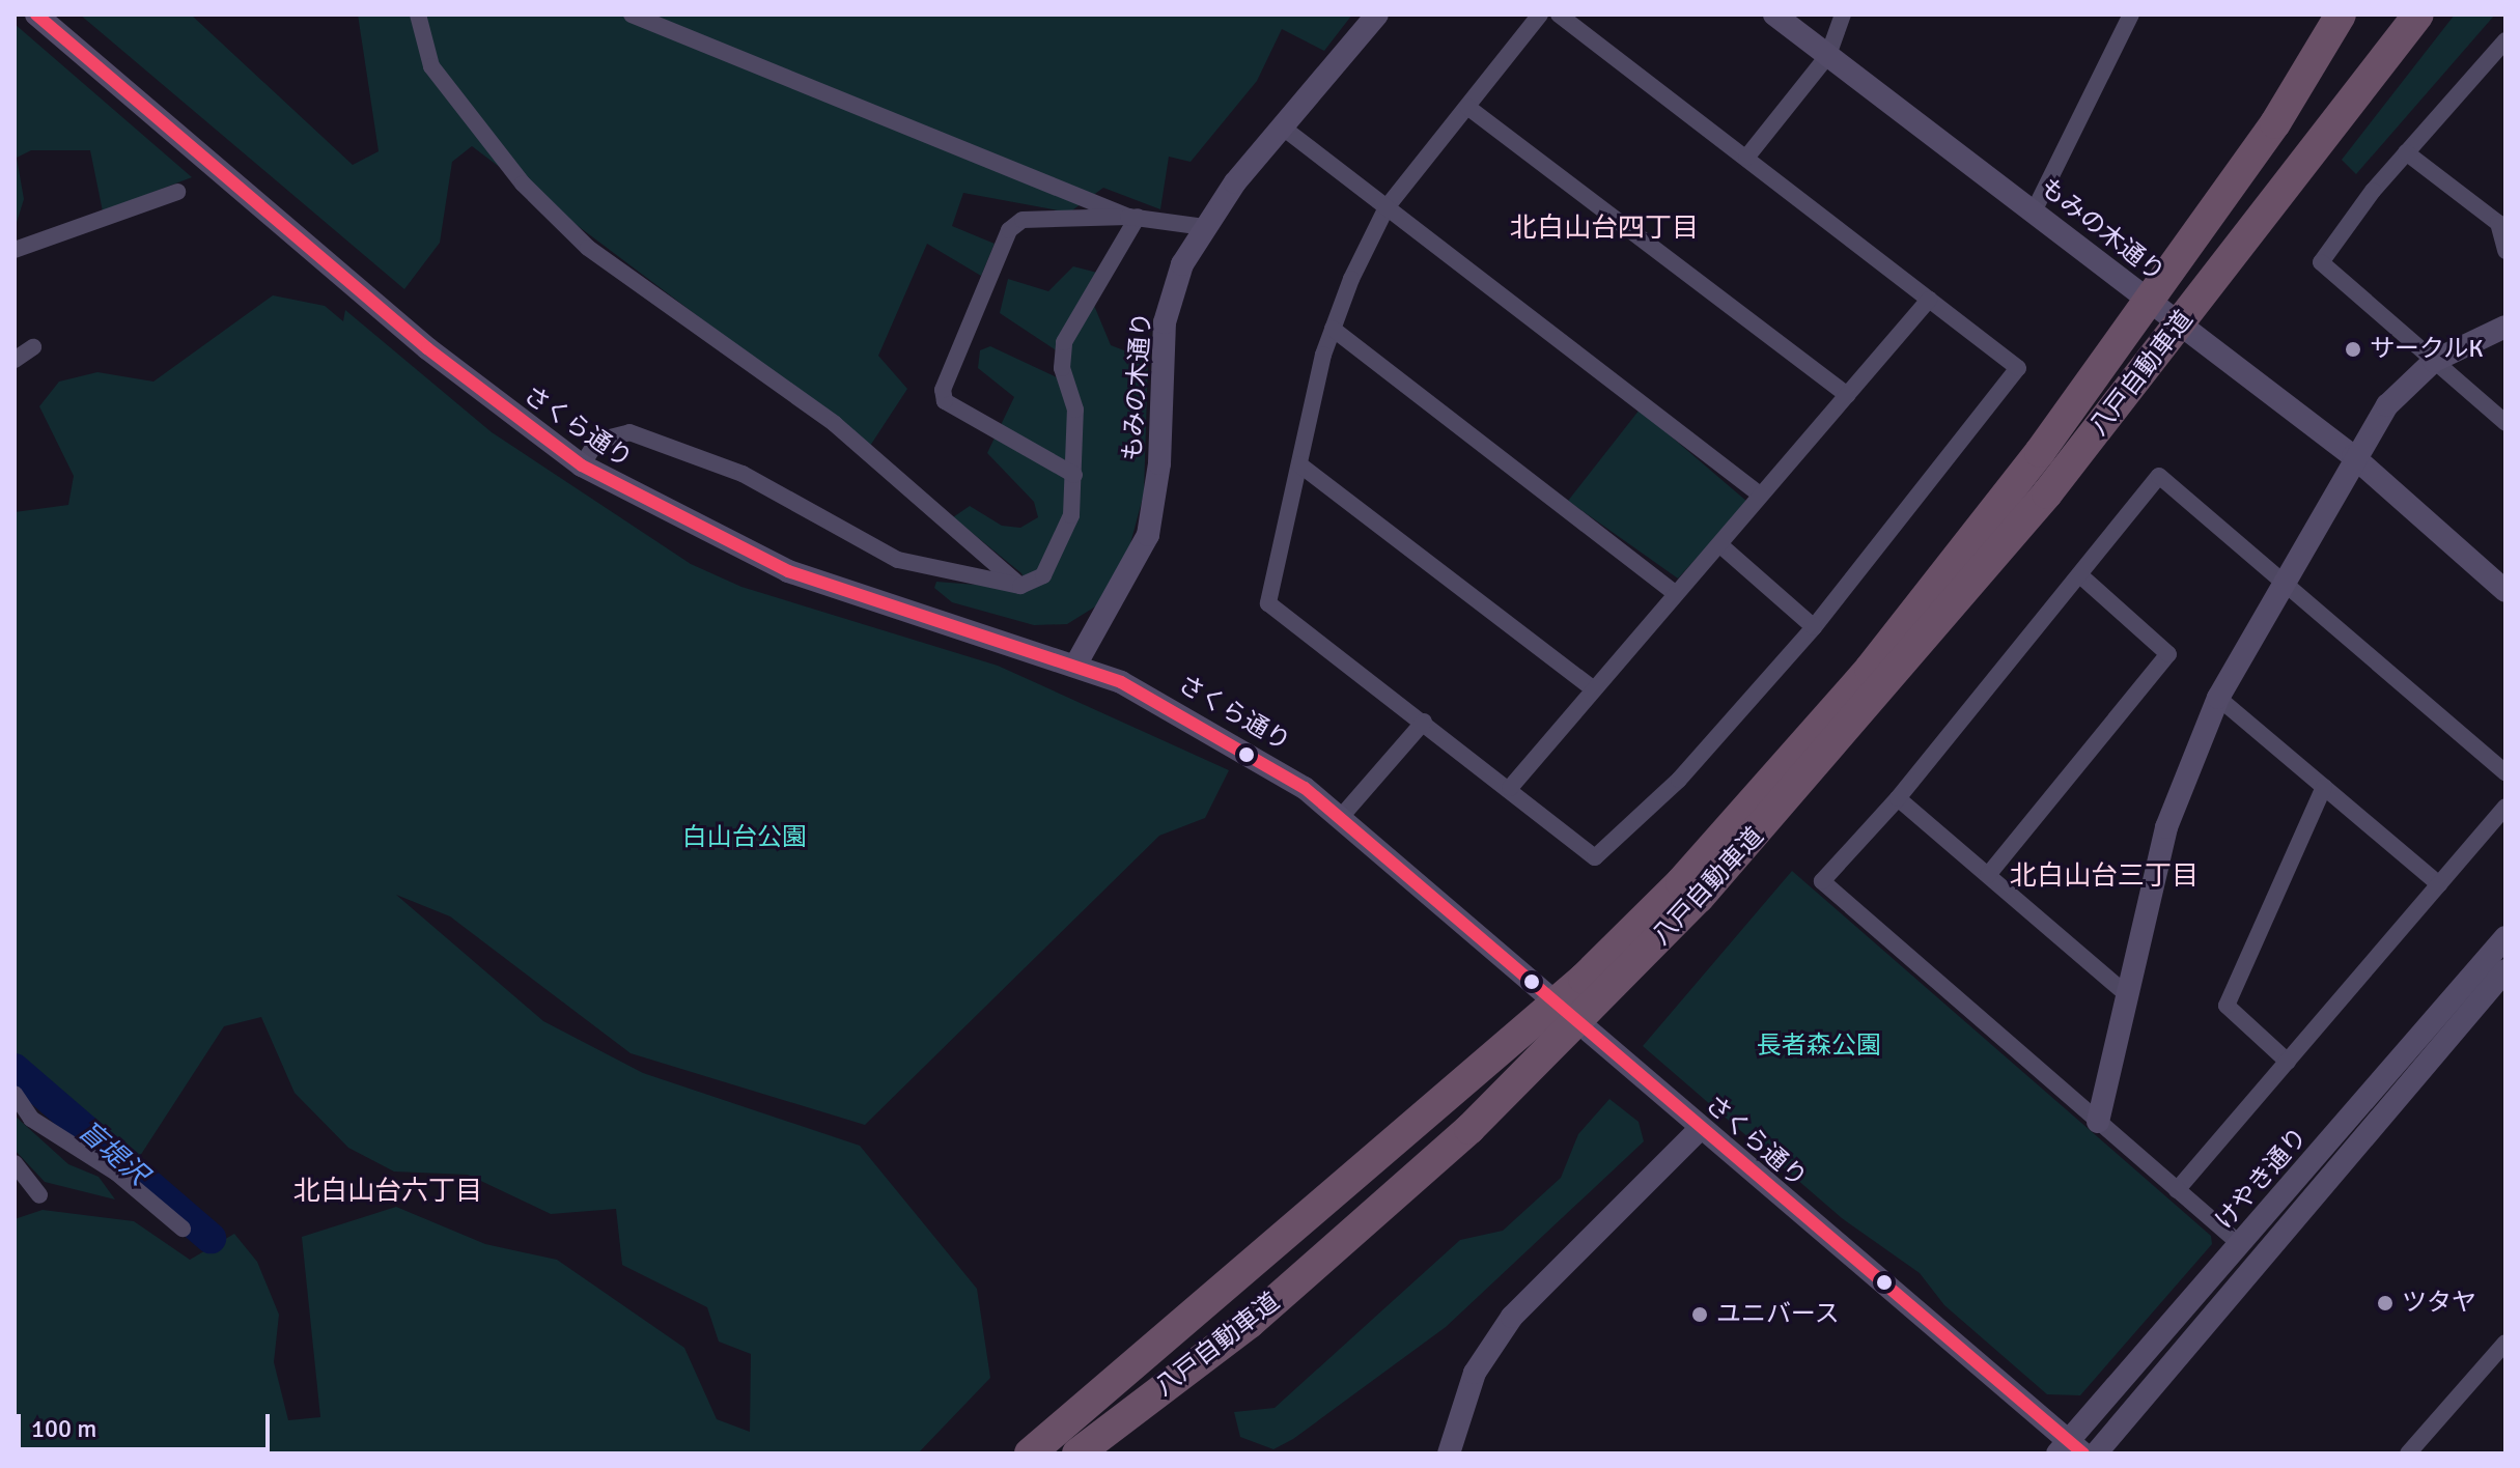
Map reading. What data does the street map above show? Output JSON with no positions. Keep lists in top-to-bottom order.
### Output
{
  "streets": {
    "highway": ["八戸自動車道"],
    "street": ["もみの木通り", "さくら通り", "けやき通り"]
  },
  "crossings": [
    ["もみの木通り", "さくら通り"],
    ["さくら通り", "けやき通り"]
  ],
  "districts": ["北白山台四丁目", "北白山台三丁目", "北白山台六丁目"],
  "water": ["盲堤沢"],
  "parks": ["白山台公園", "長者森公園"],
  "places": ["サークルK", "ツタヤ", "ユニバース"],
  "scale_bar": "100 m"
}
